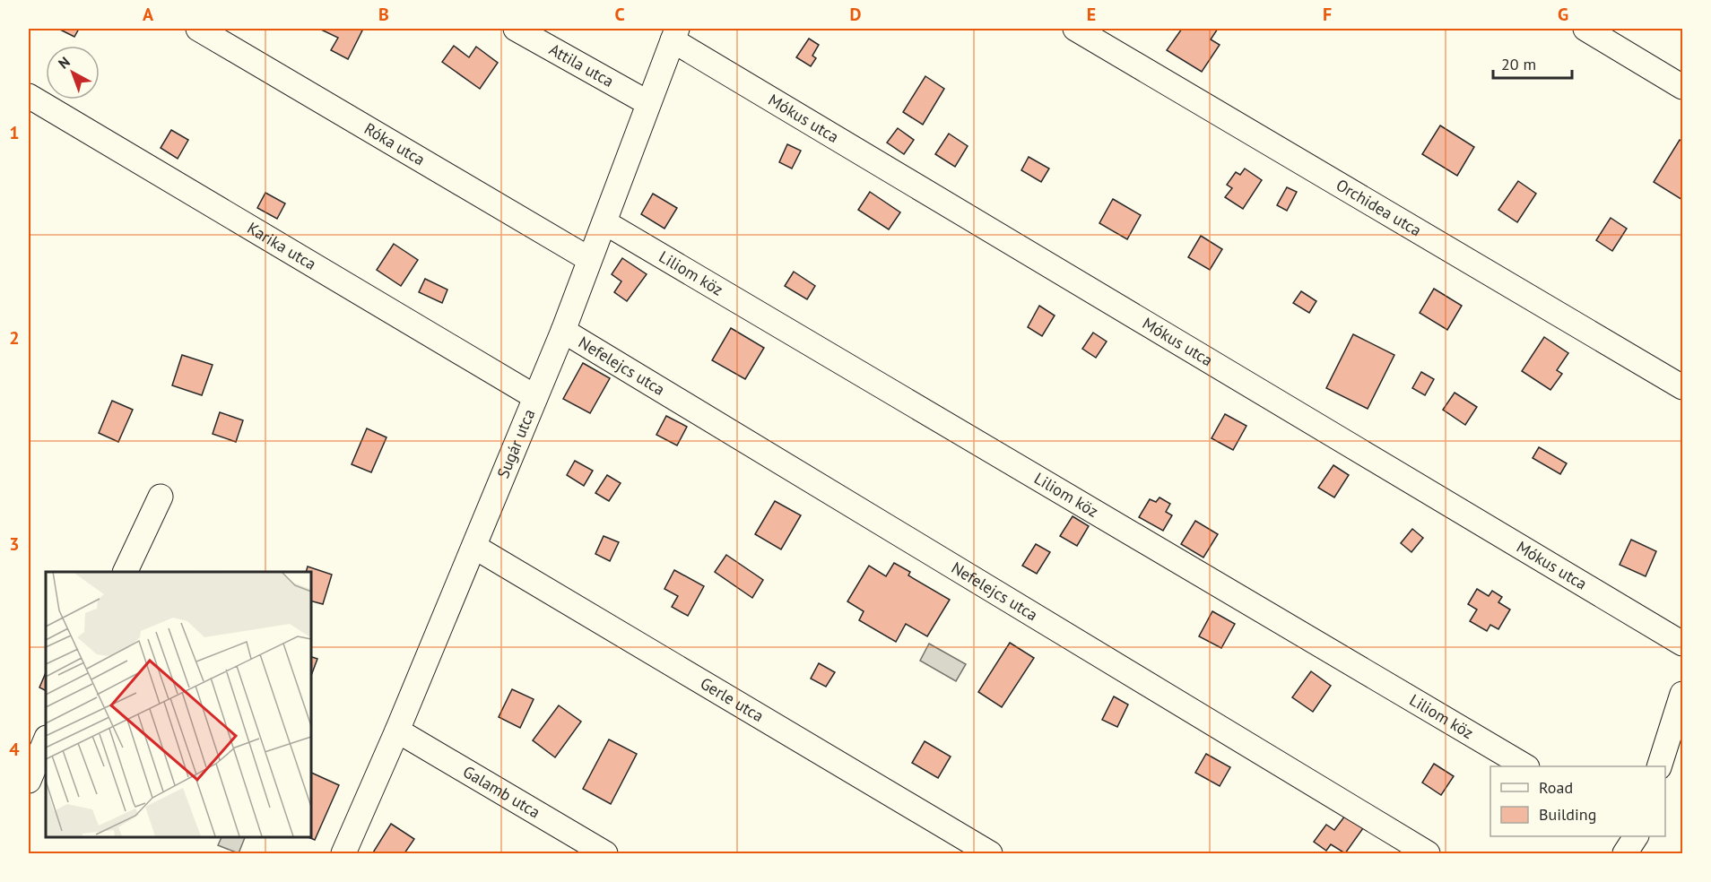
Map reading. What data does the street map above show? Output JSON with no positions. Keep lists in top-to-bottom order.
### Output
{
  "streets": {
    "street": [
      "Attila utca",
      "Mókus utca",
      "Róka utca",
      "Orchidea utca",
      "Karika utca",
      "Liliom köz",
      "Nefelejcs utca",
      "Sugár utca",
      "Gerle utca",
      "Galamb utca"
    ]
  },
  "crossings": [
    ["Attila utca", "Sugár utca"],
    ["Mókus utca", "Sugár utca"],
    ["Róka utca", "Sugár utca"],
    ["Karika utca", "Sugár utca"],
    ["Liliom köz", "Sugár utca"],
    ["Nefelejcs utca", "Sugár utca"],
    ["Sugár utca", "Gerle utca"],
    ["Sugár utca", "Galamb utca"]
  ],
  "legend": ["Road", "Building"],
  "scale_bar": "20 m",
  "north": "top left",
  "grid": {
    "columns": [
      "A",
      "B",
      "C",
      "D",
      "E",
      "F",
      "G"
    ],
    "rows": [
      "1",
      "2",
      "3",
      "4"
    ]
  }
}
